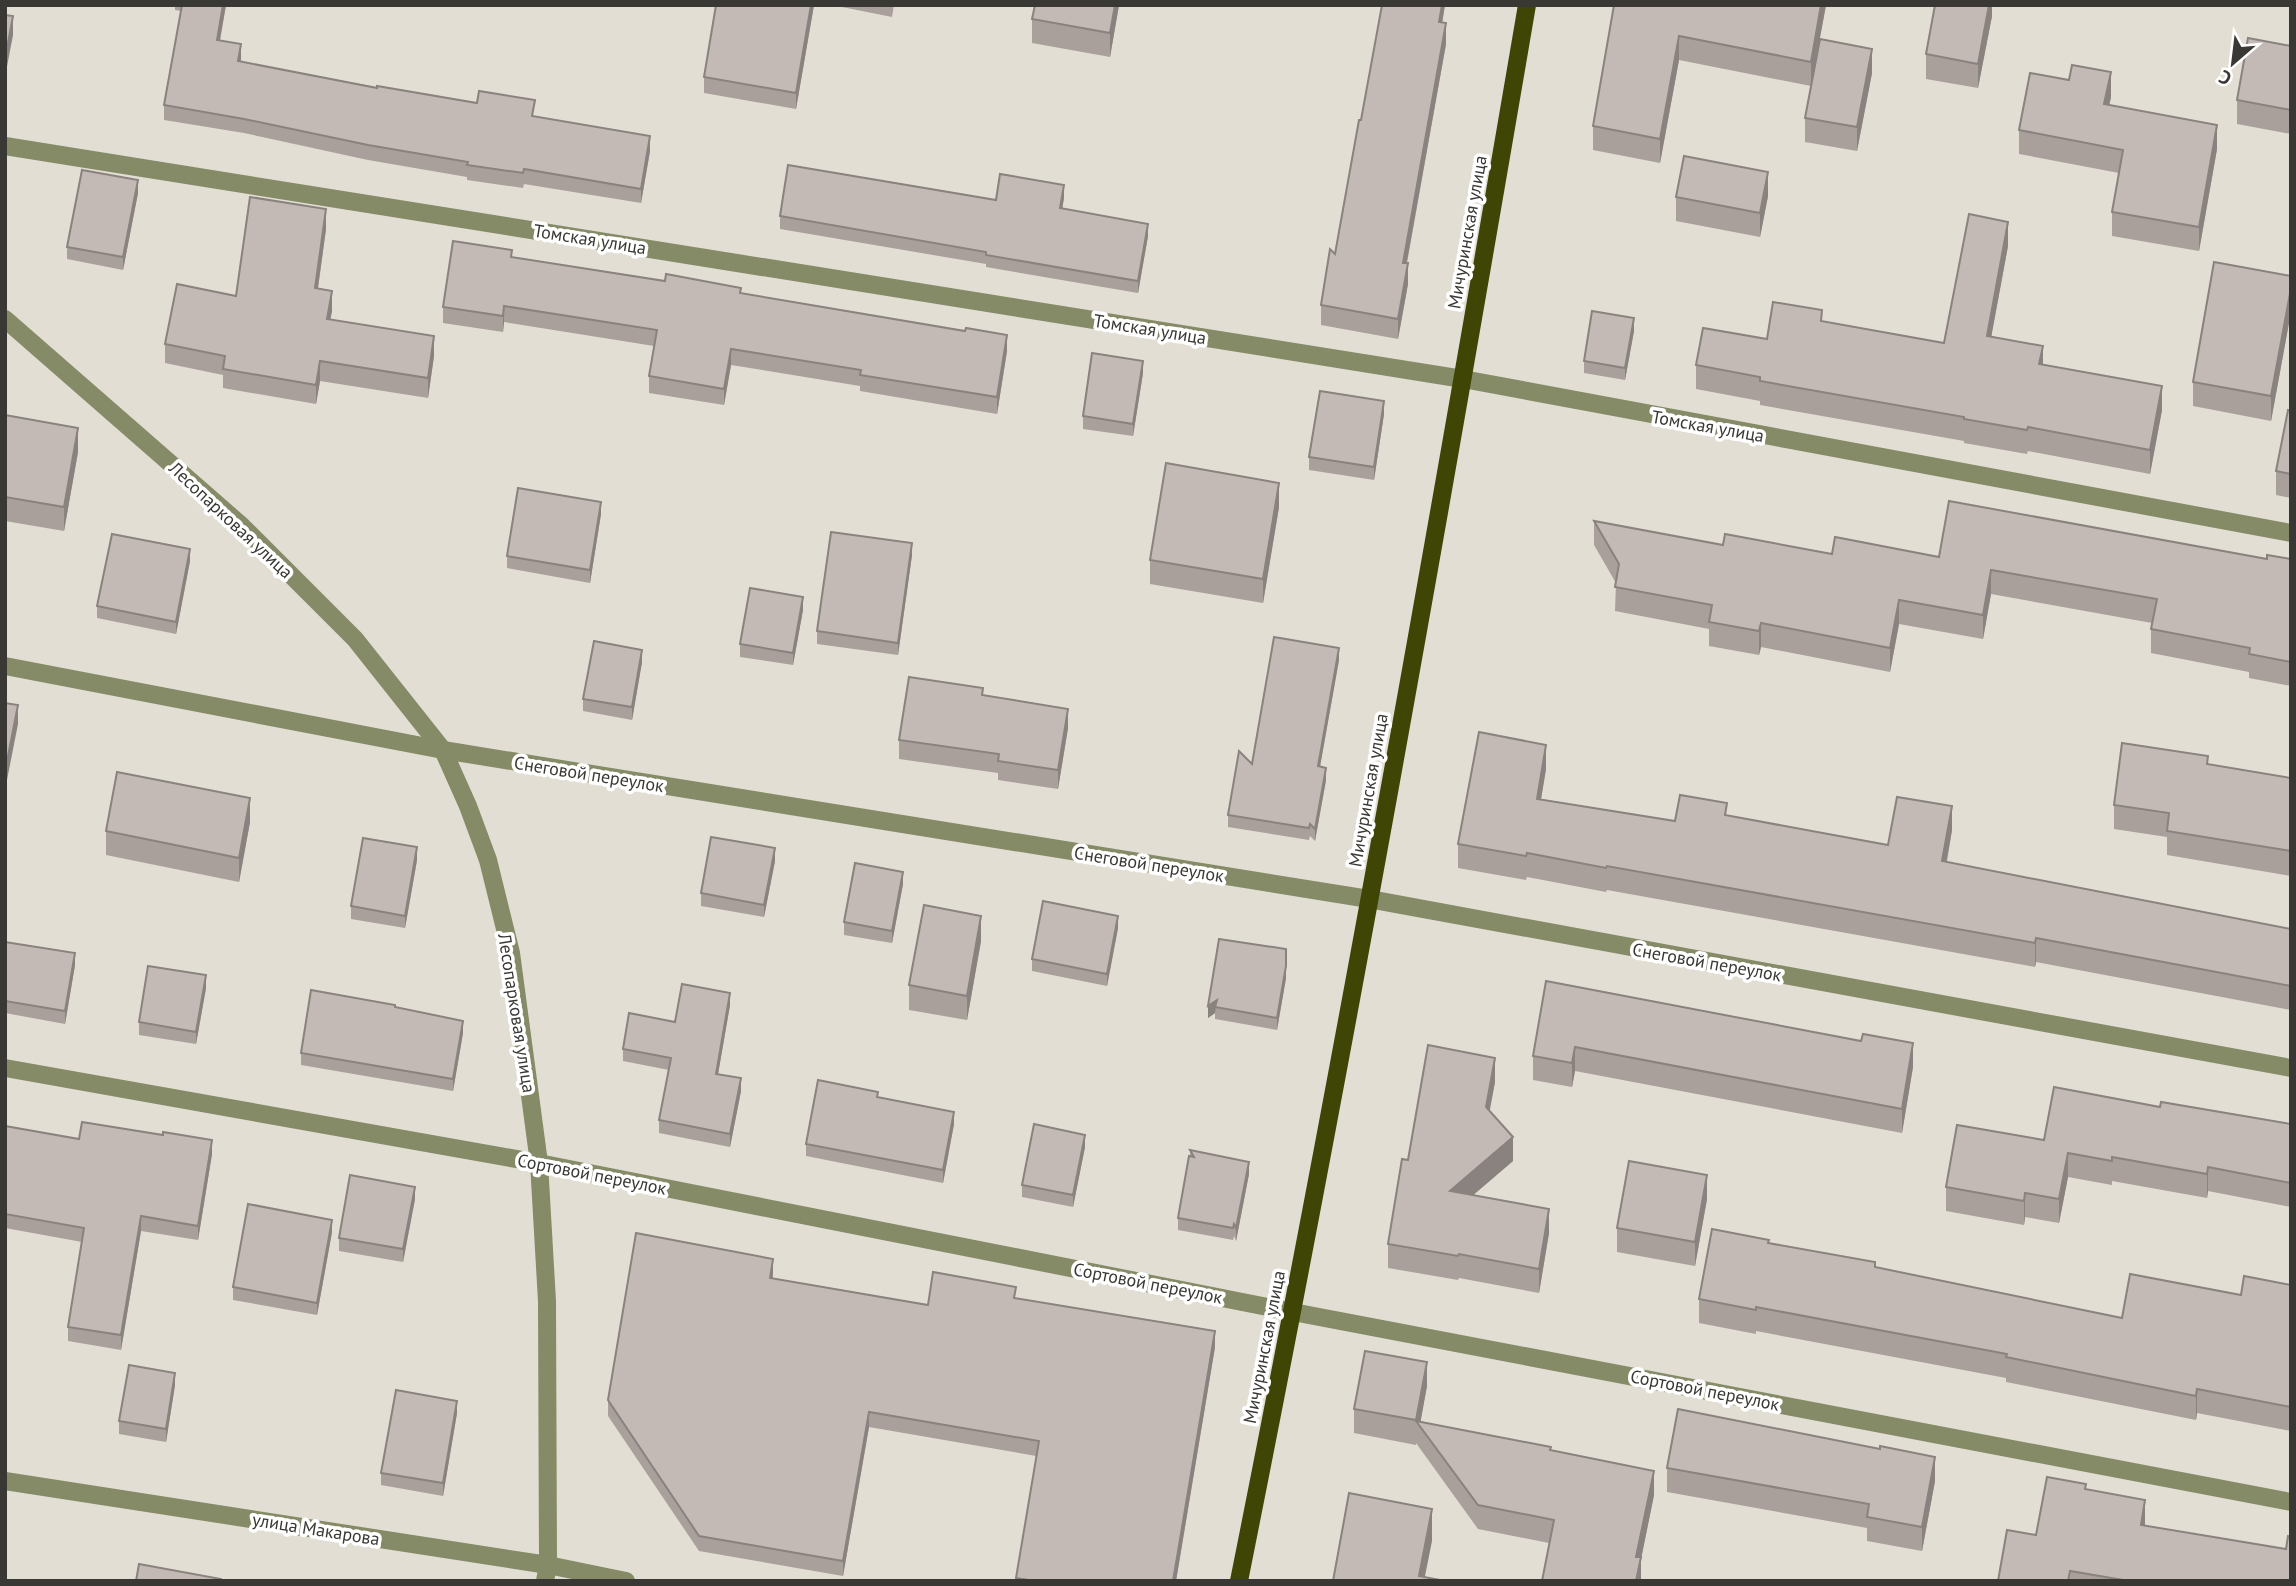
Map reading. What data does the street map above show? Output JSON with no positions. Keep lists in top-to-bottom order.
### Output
{
  "streets": {
    "main road": ["Мичуринская улица"],
    "street": [
      "Томская улица",
      "Лесопарковая улица",
      "Снеговой переулок",
      "Сортовой переулок",
      "улица Макарова"
    ]
  },
  "crossings": [
    ["Мичуринская улица", "Томская улица"],
    ["Мичуринская улица", "Снеговой переулок"],
    ["Мичуринская улица", "Сортовой переулок"],
    ["Лесопарковая улица", "Снеговой переулок"],
    ["Лесопарковая улица", "Сортовой переулок"],
    ["Лесопарковая улица", "улица Макарова"]
  ],
  "north": "bottom left"
}
